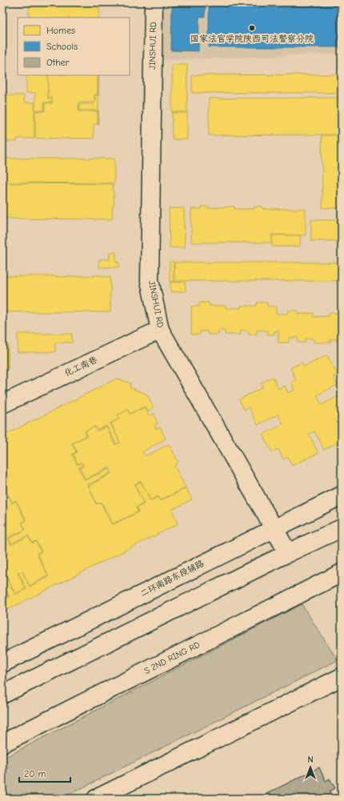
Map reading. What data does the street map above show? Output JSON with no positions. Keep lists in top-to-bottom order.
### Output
{
  "streets": {
    "main road": [
      "JINSHUI RD",
      "化工南巷",
      "二环南路东段辅路",
      "S 2ND RING RD"
    ]
  },
  "crossings": [
    ["JINSHUI RD", "化工南巷"],
    ["JINSHUI RD", "二环南路东段辅路"]
  ],
  "places": ["国家法官学院陕西司法警察分院"],
  "legend": ["Homes", "Schools", "Other"],
  "scale_bar": "20 m",
  "north": "top"
}
